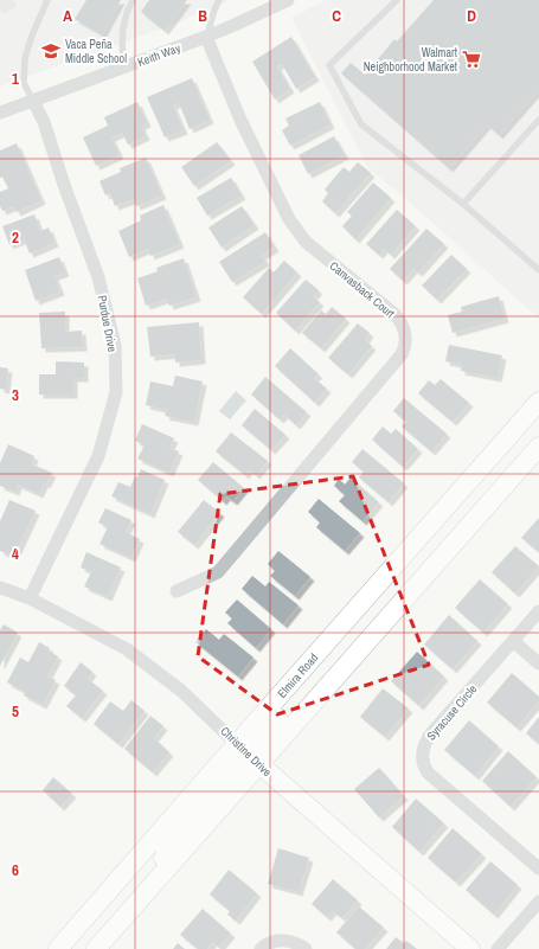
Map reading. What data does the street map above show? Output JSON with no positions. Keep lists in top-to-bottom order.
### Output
{
  "streets": {
    "main road": ["Elmira Road", "Christine Drive"],
    "street": [
      "Keith Way",
      "Canvasback Court",
      "Purdue Drive",
      "Syracuse Circle"
    ]
  },
  "crossings": [
    ["Keith Way", "Canvasback Court"],
    ["Keith Way", "Purdue Drive"],
    ["Purdue Drive", "Christine Drive"],
    ["Elmira Road", "Christine Drive"]
  ],
  "places": {
    "school or university": ["Vaca Peña Middle School"],
    "supermarket": ["Walmart Neighborhood Market"]
  },
  "grid": {
    "columns": [
      "A",
      "B",
      "C",
      "D"
    ],
    "rows": [
      "1",
      "2",
      "3",
      "4",
      "5",
      "6"
    ]
  }
}
